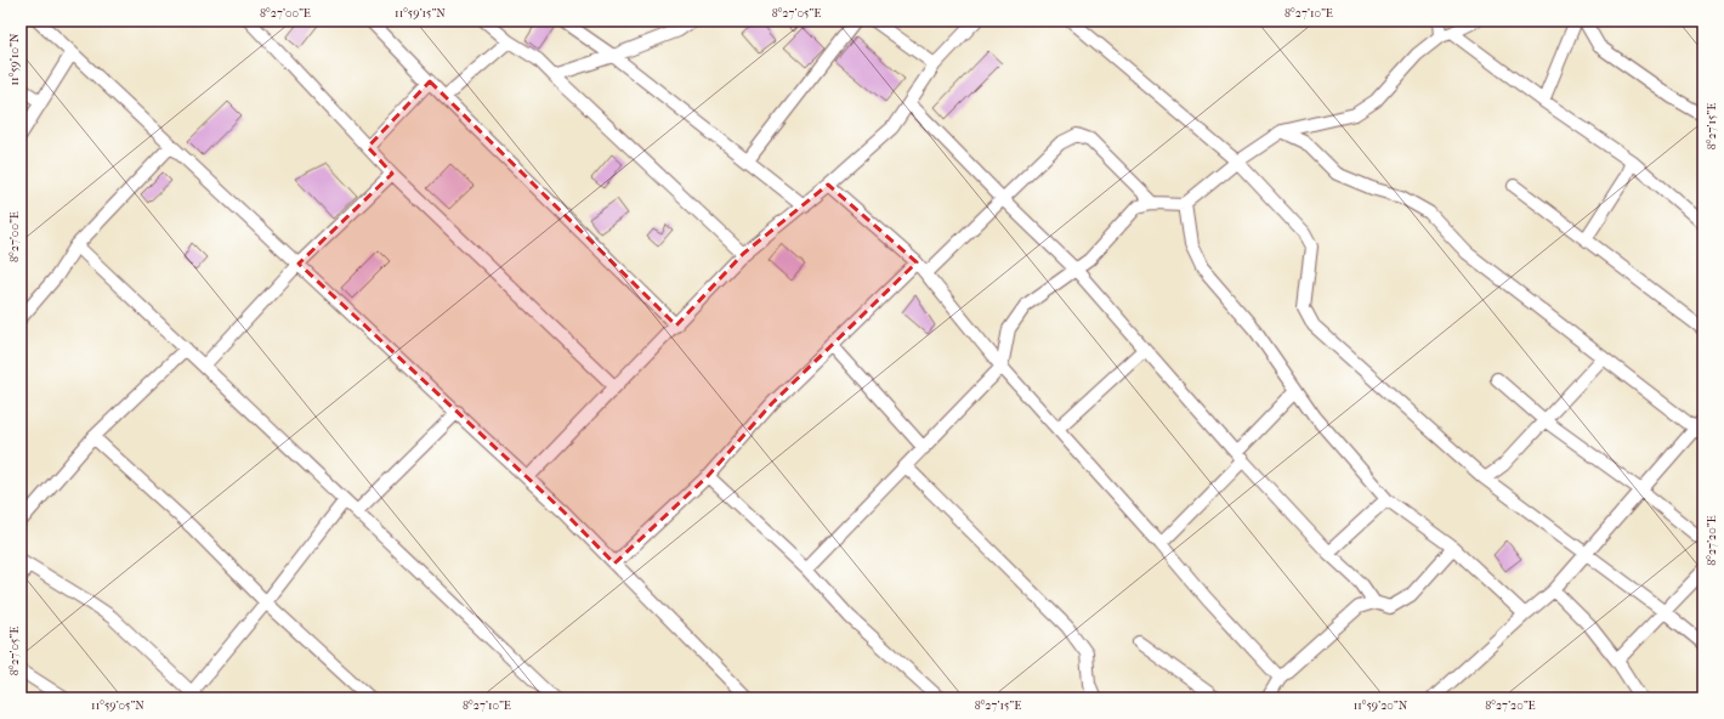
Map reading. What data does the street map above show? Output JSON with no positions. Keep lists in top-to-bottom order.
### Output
{
  "coordinates": [
    "8°27'00\"E",
    "11°59'15\"N",
    "8°27'05\"E",
    "8°27'10\"E",
    "11°59'10\"N",
    "8°27'15\"E",
    "8°27'20\"E",
    "11°59'05\"N",
    "11°59'20\"N"
  ]
}
